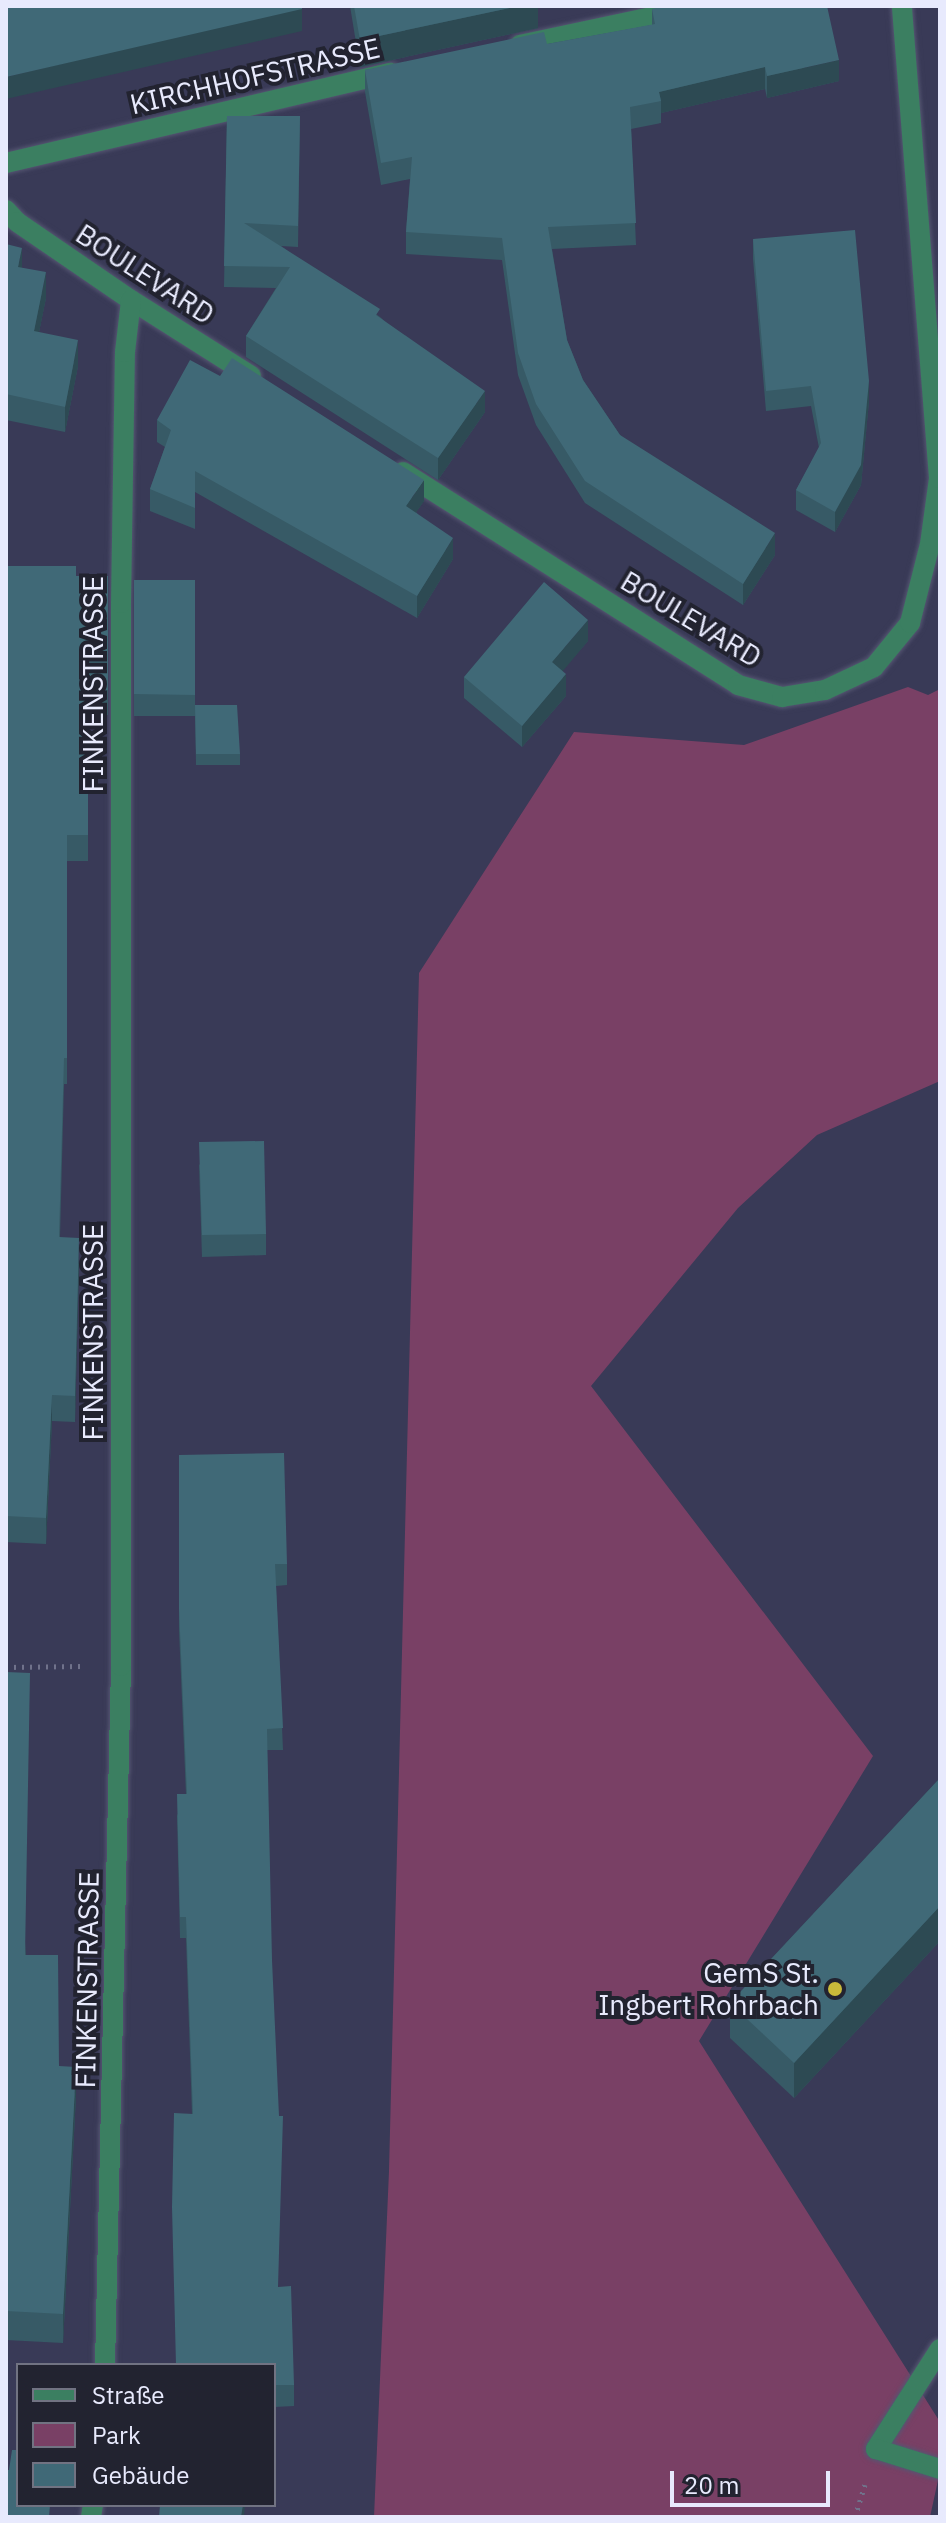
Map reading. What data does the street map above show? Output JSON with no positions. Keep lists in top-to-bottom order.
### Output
{
  "streets": {
    "street": ["KIRCHHOFSTRASSE", "BOULEVARD", "FINKENSTRASSE"]
  },
  "crossings": [
    ["BOULEVARD", "FINKENSTRASSE"]
  ],
  "places": ["GemS St. Ingbert Rohrbach"],
  "legend": ["Straße", "Park", "Gebäude"],
  "scale_bar": "20 m"
}
